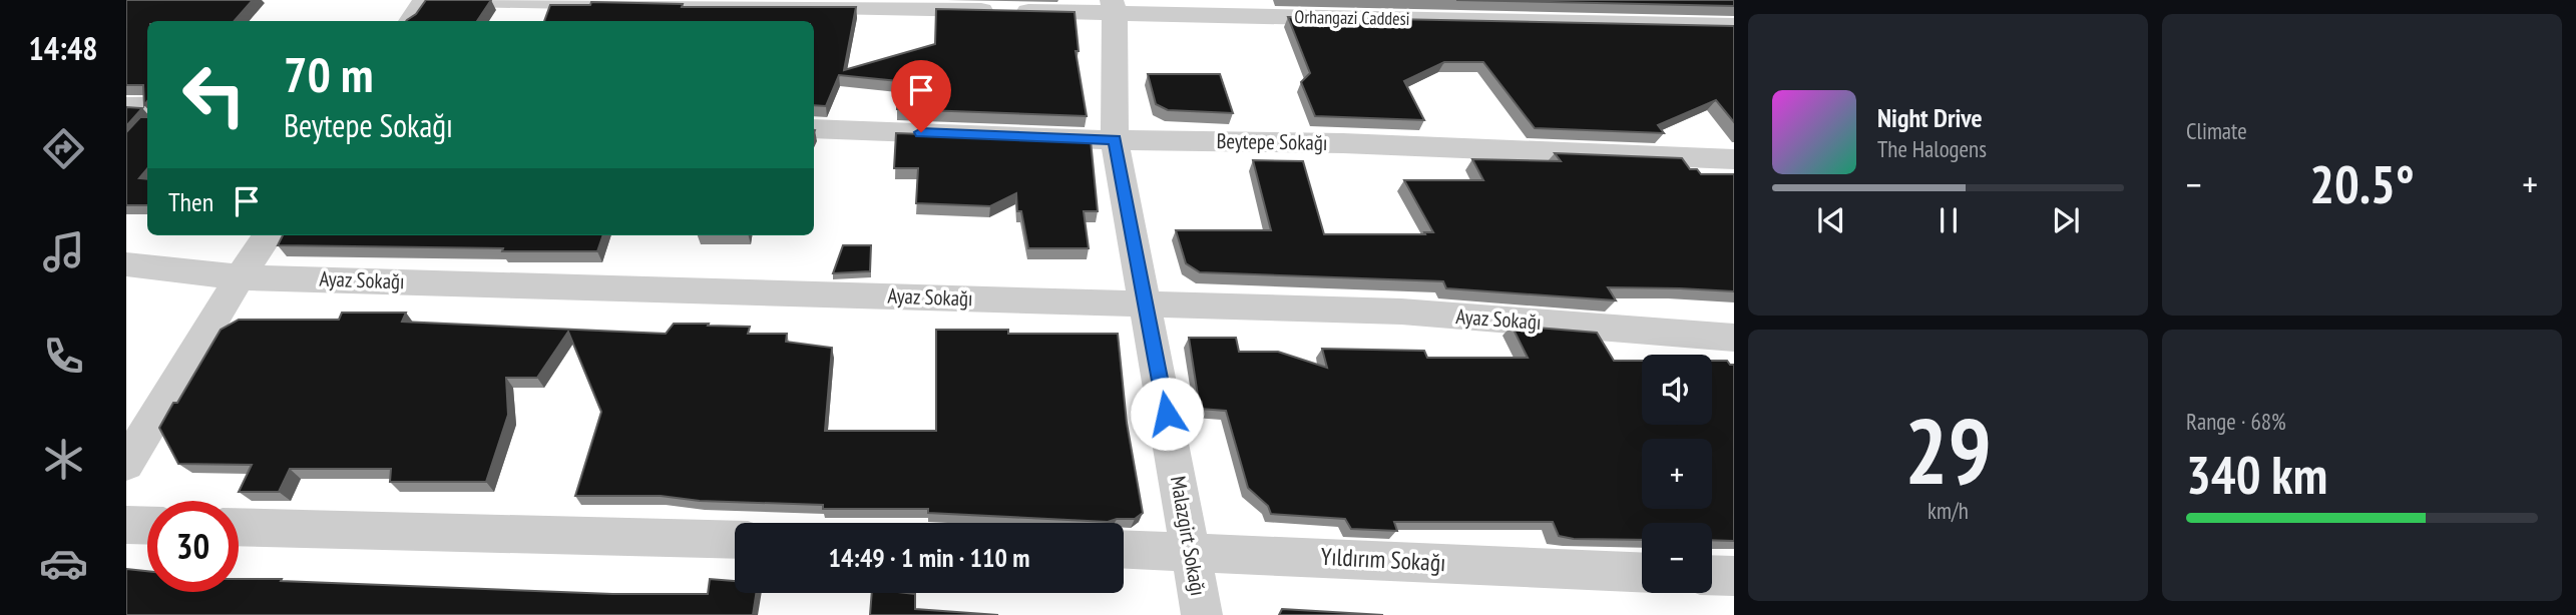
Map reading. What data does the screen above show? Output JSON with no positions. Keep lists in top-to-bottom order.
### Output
{
  "streets": {
    "street": [
      "Orhangazi Caddesi",
      "Beytepe Sokağı",
      "Ayaz Sokağı",
      "Malazgirt Sokağı",
      "Yıldırım Sokağı"
    ]
  },
  "crossings": [
    ["Orhangazi Caddesi", "Malazgirt Sokağı"],
    ["Beytepe Sokağı", "Malazgirt Sokağı"],
    ["Ayaz Sokağı", "Malazgirt Sokağı"],
    ["Malazgirt Sokağı", "Yıldırım Sokağı"]
  ],
  "page": {
    "tabs": "14:48",
    "tile": [
      "Climate",
      ["29", "km/h"],
      ["Range · 68%", "340 km"]
    ],
    "turn": ["70 m", "Beytepe Sokağı"],
    "song": ["Night Drive", "The Halogens"],
    "heat": ["−", "20.5°", "+"],
    "then": "Then",
    "map_buttons": ["+", "−"],
    "limit": "30",
    "trip": "14:49 · 1 min · 110 m"
  }
}
